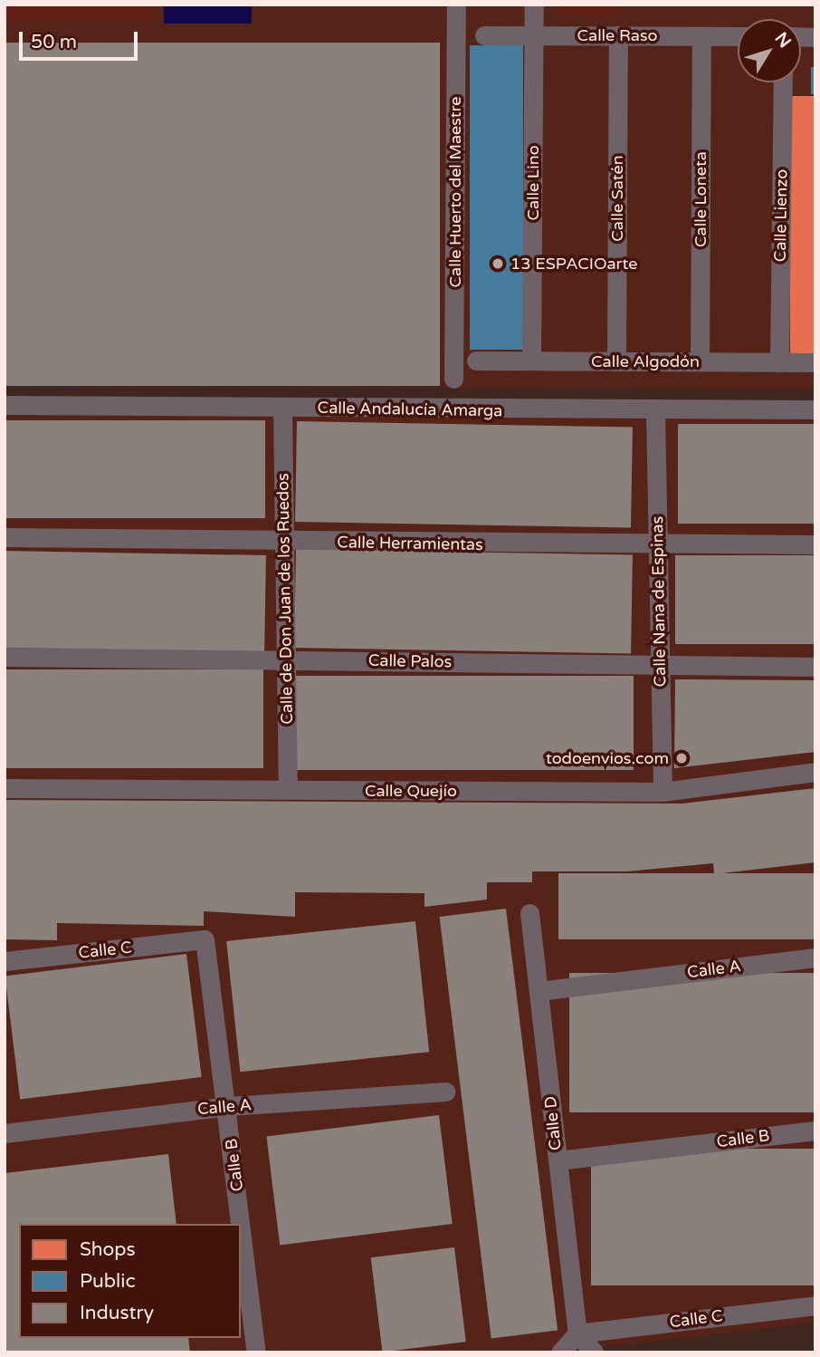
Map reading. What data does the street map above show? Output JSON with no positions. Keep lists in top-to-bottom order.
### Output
{
  "streets": {
    "street": [
      "Calle Raso",
      "Calle Lino",
      "Calle Huerto del Maestre",
      "Calle Satén",
      "Calle Loneta",
      "Calle Lienzo",
      "Calle Algodón",
      "Calle Andalucía Amarga",
      "Calle Herramientas",
      "Calle de Don Juan de los Ruedos",
      "Calle Nana de Espinas",
      "Calle Palos",
      "Calle Quejío",
      "Calle C",
      "Calle A",
      "Calle D",
      "Calle B"
    ]
  },
  "crossings": [
    ["Calle Raso", "Calle Lino"],
    ["Calle Raso", "Calle Satén"],
    ["Calle Raso", "Calle Loneta"],
    ["Calle Lino", "Calle Algodón"],
    ["Calle Satén", "Calle Algodón"],
    ["Calle Loneta", "Calle Algodón"],
    ["Calle Lienzo", "Calle Algodón"],
    ["Calle Andalucía Amarga", "Calle de Don Juan de los Ruedos"],
    ["Calle Andalucía Amarga", "Calle Nana de Espinas"],
    ["Calle Herramientas", "Calle de Don Juan de los Ruedos"],
    ["Calle Herramientas", "Calle Nana de Espinas"],
    ["Calle de Don Juan de los Ruedos", "Calle Palos"],
    ["Calle de Don Juan de los Ruedos", "Calle Quejío"],
    ["Calle Nana de Espinas", "Calle Palos"],
    ["Calle Nana de Espinas", "Calle Quejío"],
    ["Calle C", "Calle D"],
    ["Calle C", "Calle B"],
    ["Calle A", "Calle D"],
    ["Calle A", "Calle B"],
    ["Calle D", "Calle B"]
  ],
  "places": ["13 ESPACIOarte", "todoenvios.com"],
  "legend": ["Shops", "Public", "Industry"],
  "scale_bar": "50 m",
  "north": "top right"
}
